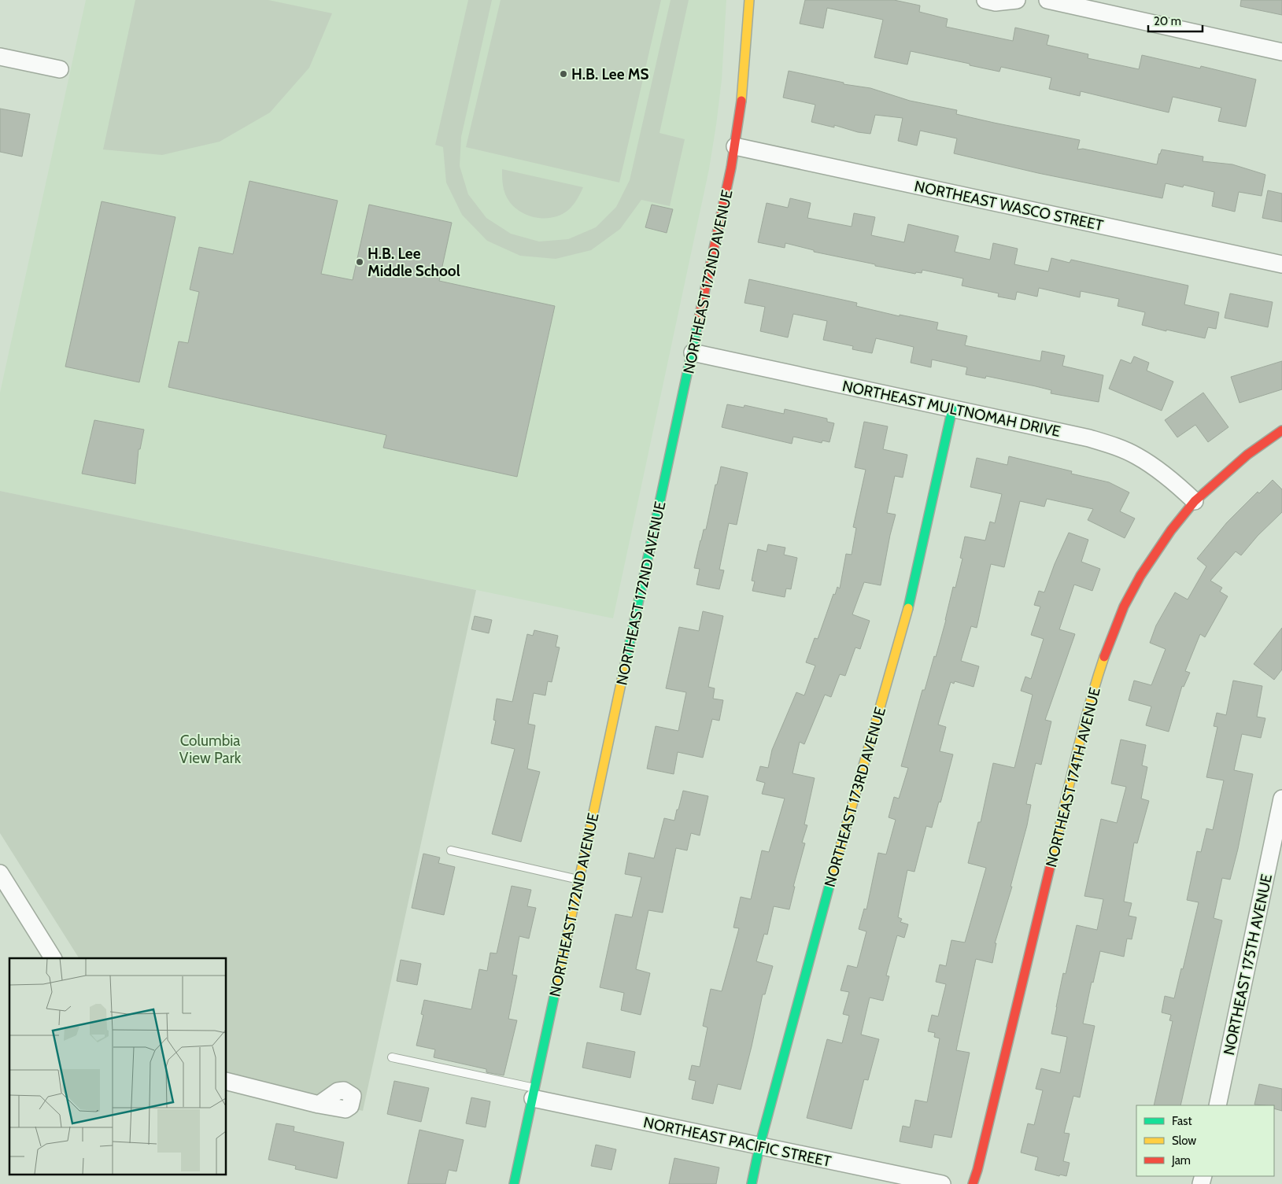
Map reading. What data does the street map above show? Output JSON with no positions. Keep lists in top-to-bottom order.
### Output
{
  "streets": {
    "street": [
      "NORTHEAST WASCO STREET",
      "NORTHEAST 172ND AVENUE",
      "NORTHEAST MULTNOMAH DRIVE",
      "NORTHEAST 174TH AVENUE",
      "NORTHEAST 173RD AVENUE",
      "NORTHEAST 175TH AVENUE",
      "NORTHEAST PACIFIC STREET"
    ]
  },
  "crossings": [
    ["NORTHEAST WASCO STREET", "NORTHEAST 172ND AVENUE"],
    ["NORTHEAST 172ND AVENUE", "NORTHEAST MULTNOMAH DRIVE"],
    ["NORTHEAST 172ND AVENUE", "NORTHEAST PACIFIC STREET"],
    ["NORTHEAST MULTNOMAH DRIVE", "NORTHEAST 174TH AVENUE"],
    ["NORTHEAST MULTNOMAH DRIVE", "NORTHEAST 173RD AVENUE"],
    ["NORTHEAST 173RD AVENUE", "NORTHEAST PACIFIC STREET"]
  ],
  "parks": ["Columbia View Park"],
  "places": ["H.B. Lee MS", "H.B. Lee Middle School"],
  "legend": ["Fast", "Slow", "Jam"],
  "scale_bar": "20 m"
}
